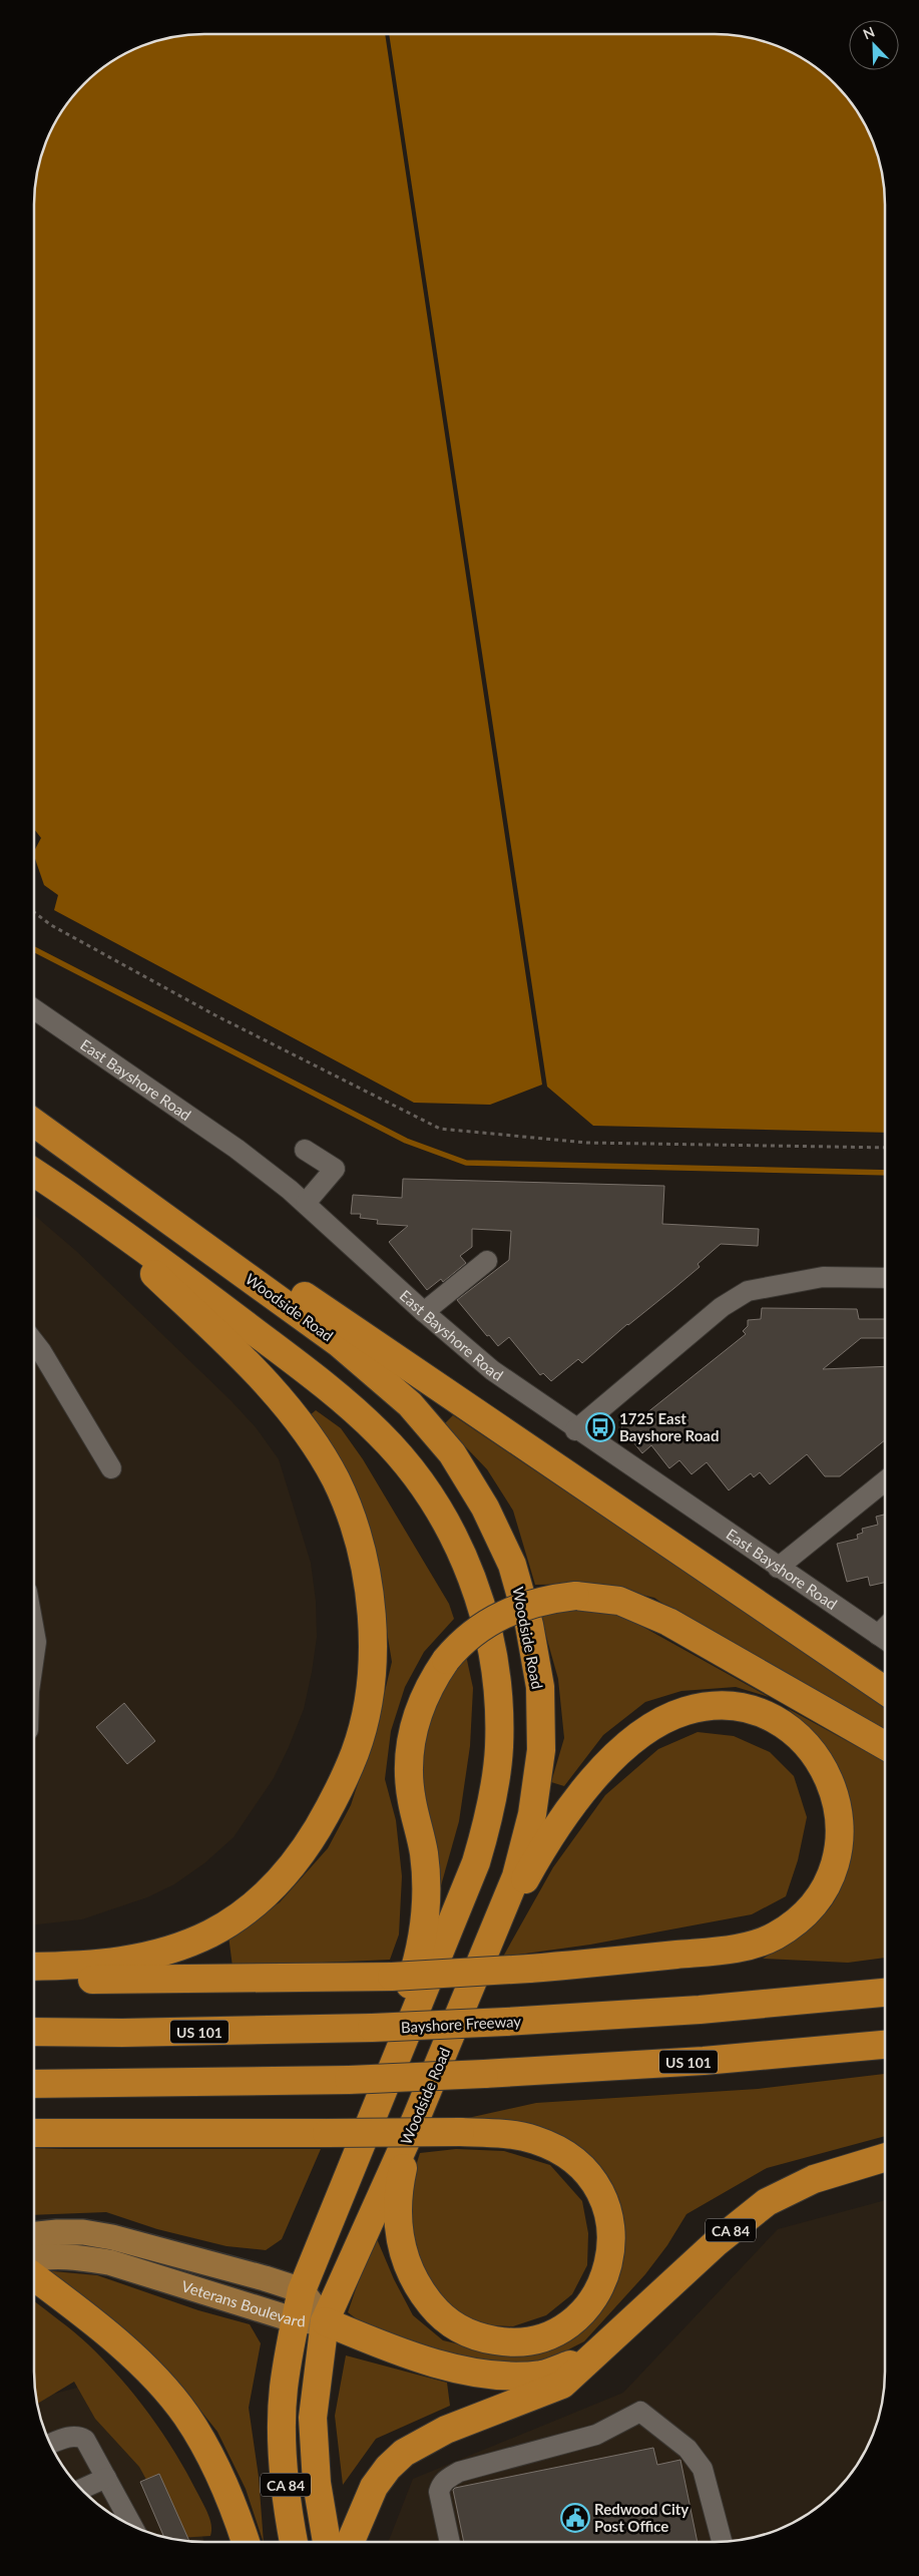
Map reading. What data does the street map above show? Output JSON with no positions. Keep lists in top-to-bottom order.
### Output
{
  "streets": {
    "highway": [
      "Woodside Road",
      "Bayshore Freeway",
      "US 101",
      "CA 84"
    ],
    "main road": ["Veterans Boulevard"],
    "street": ["East Bayshore Road"]
  },
  "crossings": [
    ["Woodside Road", "Veterans Boulevard"],
    ["CA 84", "Veterans Boulevard"]
  ],
  "places": {
    "bus stop": ["1725 East Bayshore Road"],
    "public building": ["Redwood City Post Office"]
  },
  "north": "top left"
}
